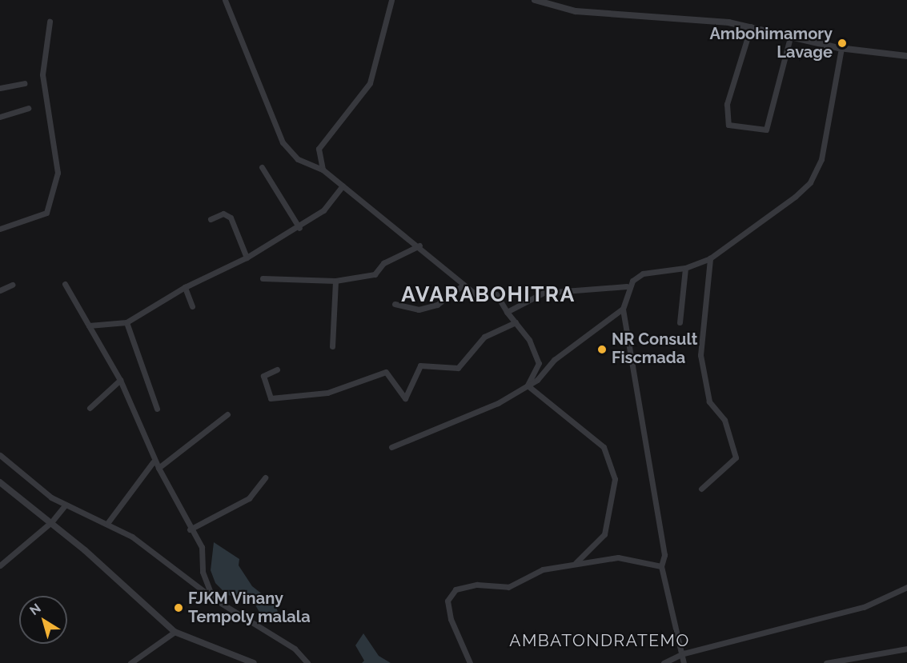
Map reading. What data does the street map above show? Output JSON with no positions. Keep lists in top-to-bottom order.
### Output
{
  "districts": ["AVARABOHITRA", "AMBATONDRATEMO"],
  "places": ["Ambohimamory Lavage", "NR Consult Fiscmada", "FJKM Vinany Tempoly malala"],
  "north": "top left"
}
